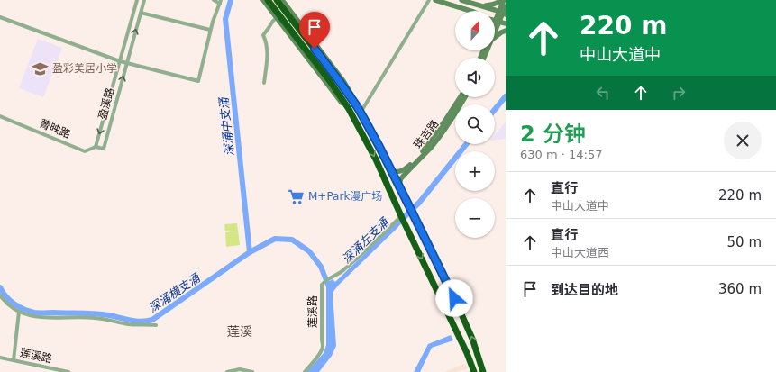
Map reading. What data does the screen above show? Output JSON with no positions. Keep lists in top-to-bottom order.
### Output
{
  "streets": {
    "main road": ["珠吉路"],
    "street": ["盈溪路", "菁映路", "莲溪路"]
  },
  "crossings": [
    ["盈溪路", "菁映路"]
  ],
  "districts": ["莲溪"],
  "water": ["深涌中支涌", "深涌左支涌", "深涌横支涌"],
  "places": {
    "school or university": ["盈彩美居小学"],
    "supermarket": ["M+Park漫广场"]
  },
  "north": "top",
  "page": {
    "turn": ["220 m", "中山大道中"],
    "map_buttons": ["+", "−"],
    "heading": ["2 分钟", "630 m · 14:57"],
    "list": [
      {
        "name": "直行",
        "note": "中山大道中",
        "value": "220 m"
      },
      {
        "name": "直行",
        "note": "中山大道西",
        "value": "50 m"
      },
      {
        "name": "到达目的地",
        "value": "360 m"
      }
    ]
  }
}
